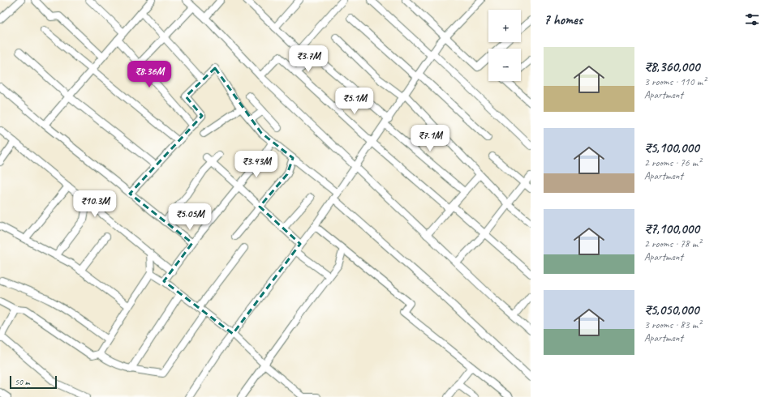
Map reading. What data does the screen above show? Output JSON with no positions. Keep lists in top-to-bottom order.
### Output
{
  "scale_bar": "50 m",
  "page": {
    "heading": "7 homes",
    "map_buttons": ["+", "−"],
    "list": [
      {
        "name": "₹8,360,000",
        "note": "3 rooms · 110 m² · Apartment"
      },
      {
        "name": "₹5,100,000",
        "note": "2 rooms · 76 m² · Apartment"
      },
      {
        "name": "₹7,100,000",
        "note": "2 rooms · 78 m² · Apartment"
      },
      {
        "name": "₹5,050,000",
        "note": "3 rooms · 83 m² · Apartment"
      }
    ],
    "price": [
      "₹3.7M",
      "₹8.36M",
      "₹5.1M",
      "₹7.1M",
      "₹3.43M",
      "₹10.3M",
      "₹5.05M"
    ],
    "scale": "50 m"
  }
}
